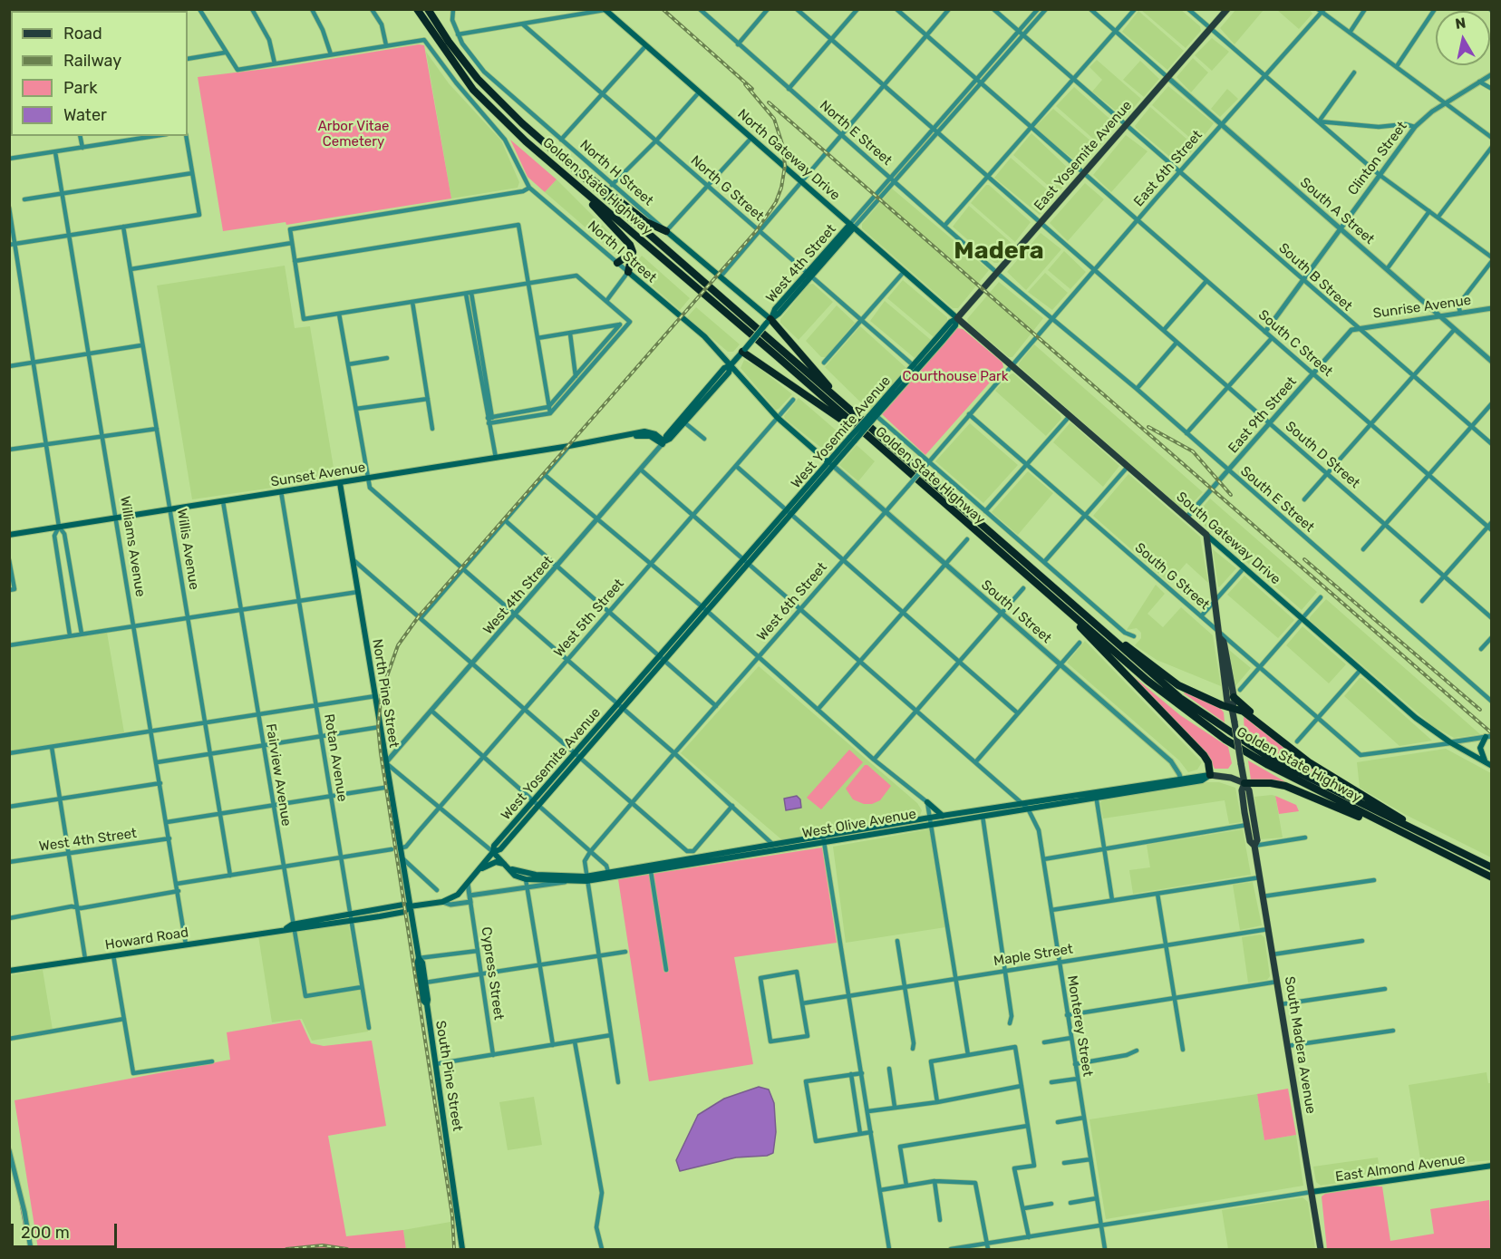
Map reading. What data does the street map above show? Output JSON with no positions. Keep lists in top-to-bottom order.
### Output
{
  "streets": {
    "highway": ["Golden State Highway"],
    "main road": [
      "North Gateway Drive",
      "East Yosemite Avenue",
      "North H Street",
      "North I Street",
      "West 4th Street",
      "West Yosemite Avenue",
      "Sunset Avenue",
      "South Gateway Drive",
      "North Pine Street",
      "West Olive Avenue",
      "Howard Road",
      "South Madera Avenue",
      "South Pine Street",
      "East Almond Avenue"
    ],
    "street": [
      "North E Street",
      "Clinton Street",
      "East 6th Street",
      "North G Street",
      "South A Street",
      "South B Street",
      "Sunrise Avenue",
      "South C Street",
      "East 9th Street",
      "South D Street",
      "South E Street",
      "Williams Avenue",
      "Willis Avenue",
      "South G Street",
      "West 6th Street",
      "South I Street",
      "West 5th Street",
      "Rotan Avenue",
      "Fairview Avenue",
      "Maple Street",
      "Cypress Street",
      "Monterey Street"
    ]
  },
  "crossings": [
    ["North E Street", "East Yosemite Avenue"],
    ["North E Street", "South E Street"],
    ["North Gateway Drive", "East Yosemite Avenue"],
    ["North Gateway Drive", "West 4th Street"],
    ["North Gateway Drive", "West Yosemite Avenue"],
    ["North Gateway Drive", "South Gateway Drive"],
    ["East Yosemite Avenue", "South A Street"],
    ["East Yosemite Avenue", "South B Street"],
    ["East Yosemite Avenue", "South C Street"],
    ["East Yosemite Avenue", "West Yosemite Avenue"],
    ["East Yosemite Avenue", "South D Street"],
    ["East Yosemite Avenue", "South E Street"],
    ["East Yosemite Avenue", "South Gateway Drive"],
    ["Clinton Street", "South A Street"],
    ["Clinton Street", "South B Street"],
    ["Clinton Street", "South C Street"],
    ["East 6th Street", "South A Street"],
    ["East 6th Street", "South B Street"],
    ["East 6th Street", "South C Street"],
    ["East 6th Street", "South D Street"],
    ["East 6th Street", "South E Street"],
    ["East 6th Street", "West 6th Street"],
    ["North H Street", "West 4th Street"],
    ["North G Street", "West 4th Street"],
    ["North G Street", "West Yosemite Avenue"],
    ["South A Street", "Sunrise Avenue"],
    ["North I Street", "West 4th Street"],
    ["North I Street", "West Yosemite Avenue"],
    ["North I Street", "South I Street"],
    ["North I Street", "West 5th Street"],
    ["West 4th Street", "Sunset Avenue"],
    ["West 4th Street", "Williams Avenue"],
    ["West 4th Street", "North Pine Street"],
    ["South B Street", "Sunrise Avenue"],
    ["South B Street", "East 9th Street"],
    ["Sunrise Avenue", "East 9th Street"],
    ["South C Street", "East 9th Street"],
    ["East 9th Street", "South D Street"],
    ["East 9th Street", "South E Street"],
    ["East 9th Street", "South Gateway Drive"],
    ["West Yosemite Avenue", "South Gateway Drive"],
    ["West Yosemite Avenue", "South I Street"],
    ["West Yosemite Avenue", "Cypress Street"],
    ["Sunset Avenue", "Williams Avenue"],
    ["Sunset Avenue", "Willis Avenue"],
    ["Sunset Avenue", "North Pine Street"],
    ["Sunset Avenue", "Rotan Avenue"],
    ["Sunset Avenue", "Fairview Avenue"],
    ["South Gateway Drive", "South G Street"],
    ["South Gateway Drive", "West 6th Street"],
    ["South Gateway Drive", "South Madera Avenue"],
    ["Williams Avenue", "Howard Road"],
    ["South G Street", "West 6th Street"],
    ["South G Street", "South Madera Avenue"],
    ["West 6th Street", "South I Street"],
    ["West 6th Street", "West Olive Avenue"],
    ["South I Street", "West Olive Avenue"],
    ["West 5th Street", "North Pine Street"],
    ["North Pine Street", "Howard Road"],
    ["Rotan Avenue", "Fairview Avenue"],
    ["Rotan Avenue", "Howard Road"],
    ["Fairview Avenue", "Howard Road"],
    ["West Olive Avenue", "Cypress Street"],
    ["West Olive Avenue", "Monterey Street"],
    ["West Olive Avenue", "South Madera Avenue"],
    ["Maple Street", "Monterey Street"],
    ["Maple Street", "South Madera Avenue"],
    ["South Madera Avenue", "East Almond Avenue"]
  ],
  "districts": ["Madera"],
  "parks": ["Arbor Vitae Cemetery", "Courthouse Park"],
  "legend": [
    "Road",
    "Railway",
    "Park",
    "Water"
  ],
  "scale_bar": "200 m",
  "north": "top"
}
